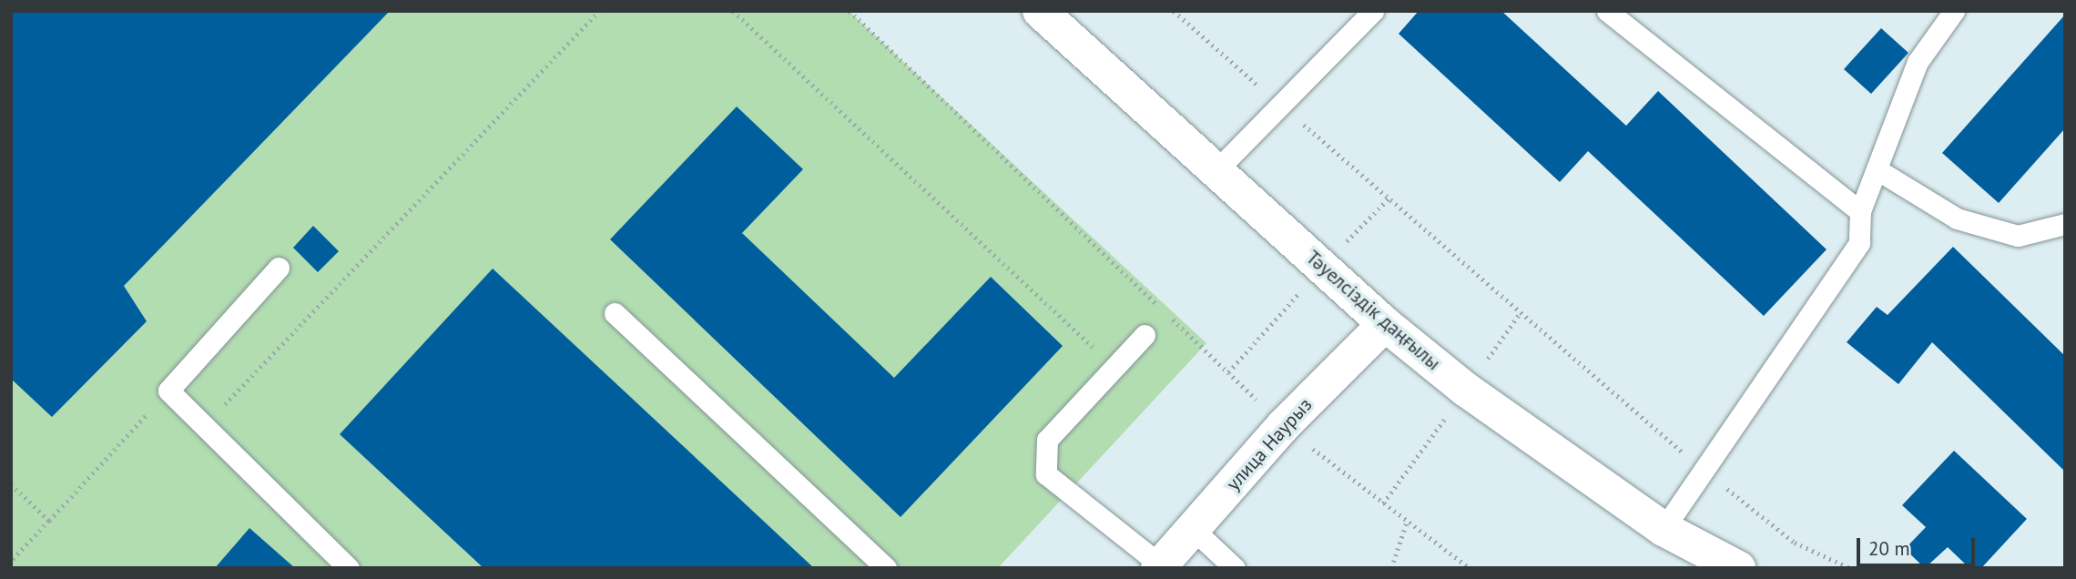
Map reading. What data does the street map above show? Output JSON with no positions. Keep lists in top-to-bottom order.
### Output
{
  "streets": {
    "street": ["Тәуелсіздік даңғылы", "улица Наурыз"]
  },
  "crossings": [
    ["Тәуелсіздік даңғылы", "улица Наурыз"]
  ],
  "scale_bar": "20 m"
}
